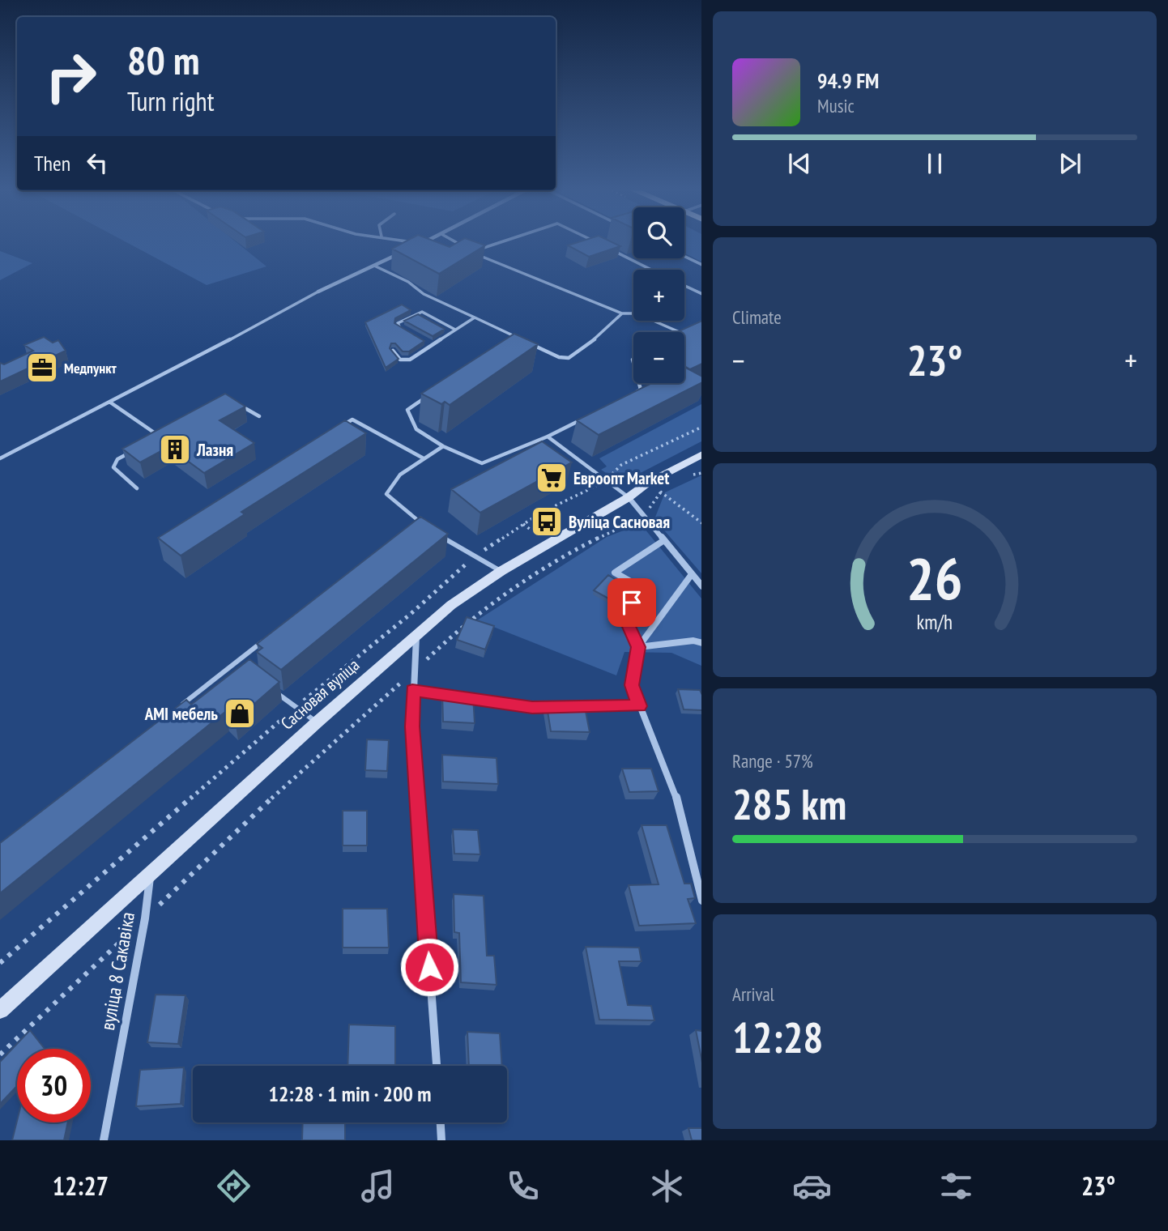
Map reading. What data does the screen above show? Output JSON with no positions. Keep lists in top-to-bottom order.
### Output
{
  "streets": {
    "main road": ["Сасновая вуліца"],
    "street": ["вуліца 8 Сакавіка"]
  },
  "crossings": [
    ["Сасновая вуліца", "вуліца 8 Сакавіка"]
  ],
  "places": {
    "office": ["Медпункт"],
    "building": ["Лазня"],
    "supermarket": ["Евроопт Market"],
    "bus stop": ["Вуліца Сасновая"],
    "shop": ["AMI мебель"]
  },
  "page": {
    "turn": ["80 m", "Turn right"],
    "song": ["94.9 FM", "Music"],
    "then": "Then",
    "map_buttons": ["+", "−"],
    "tile": [
      "Climate",
      ["Range · 57%", "285 km"],
      ["Arrival", "12:28"]
    ],
    "heat": ["−", "23°", "+"],
    "limit": "30",
    "trip": "12:28 · 1 min · 200 m",
    "tabs": ["12:27", "23°"],
    "gauge": ["26", "km/h"]
  }
}
